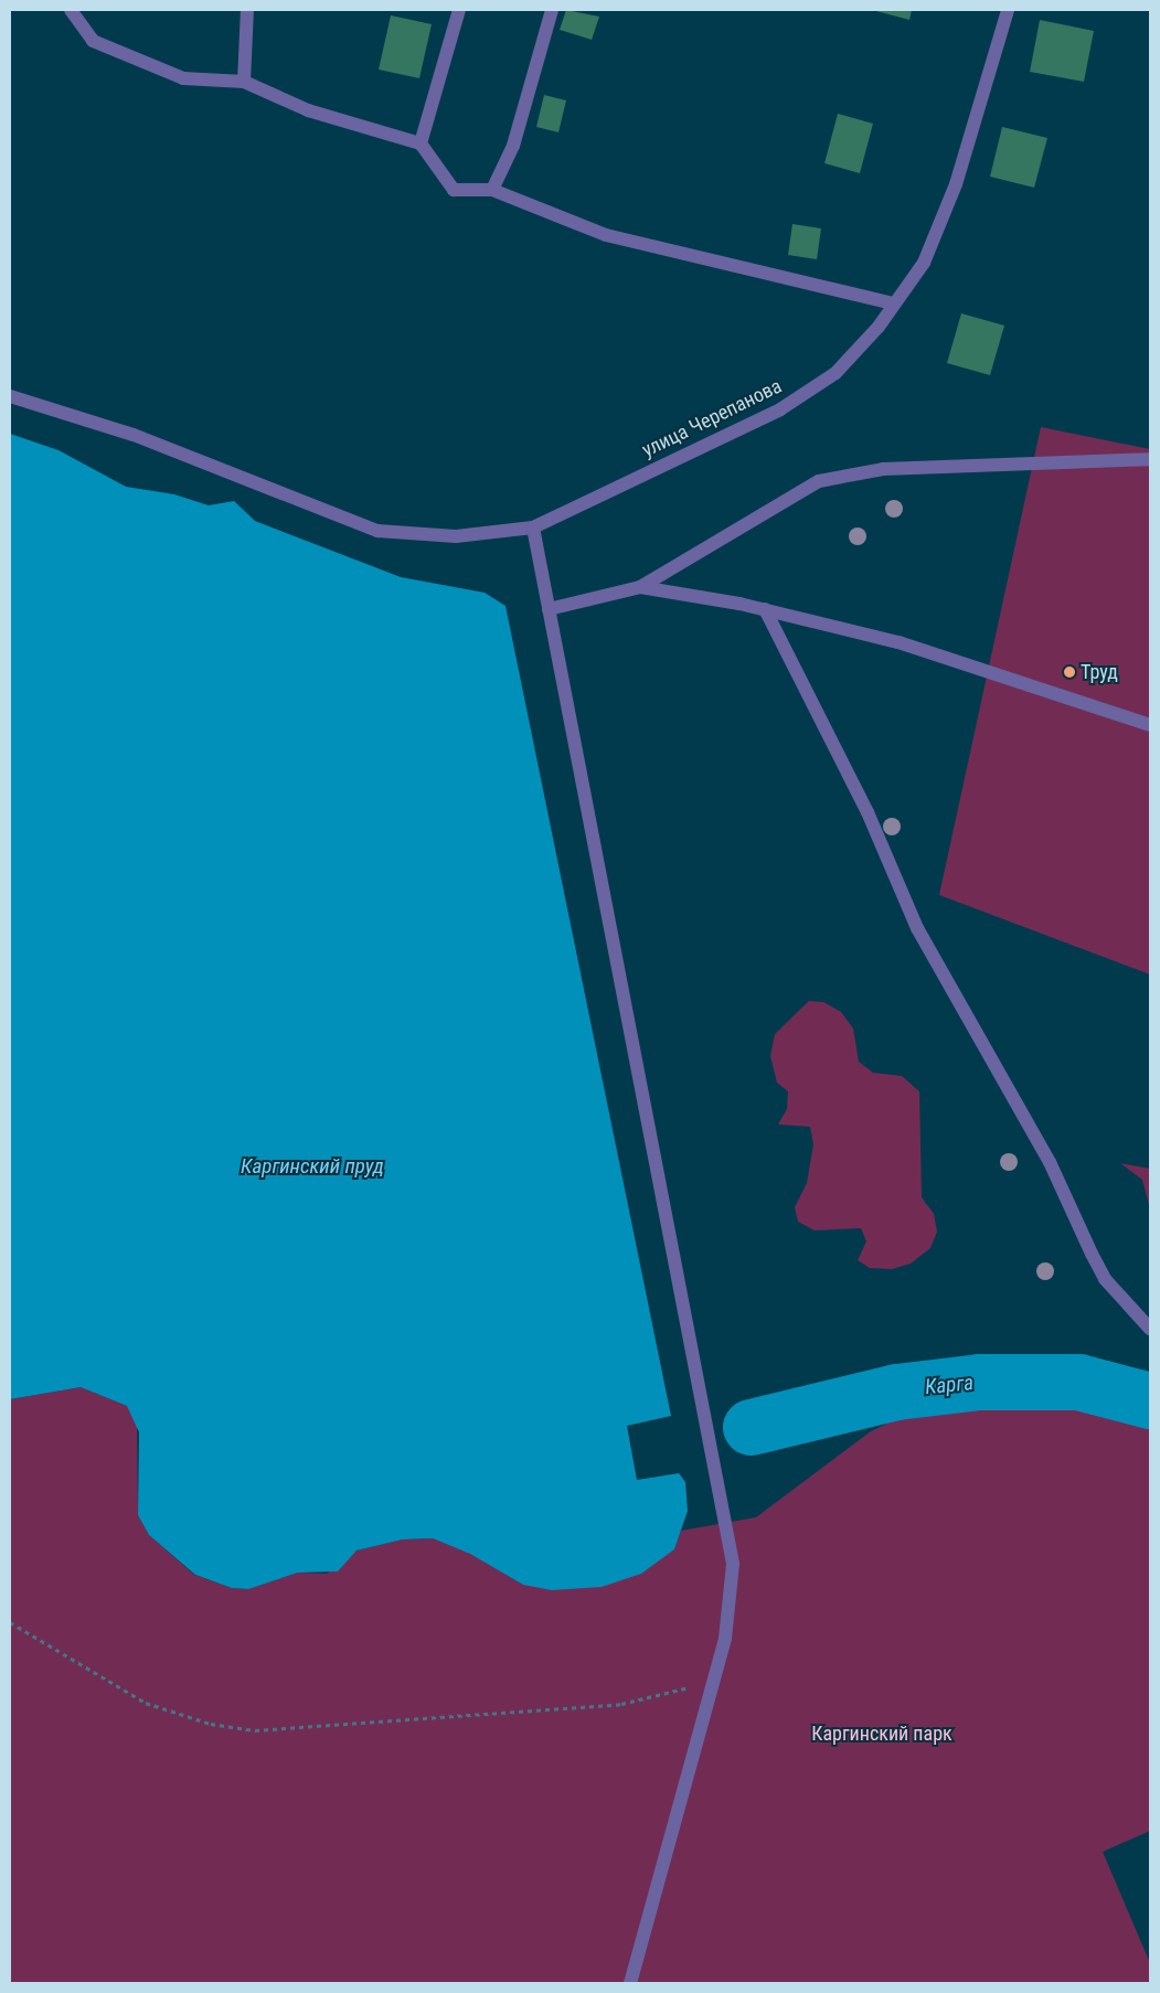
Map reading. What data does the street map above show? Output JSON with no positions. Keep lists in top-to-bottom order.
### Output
{
  "streets": {
    "street": ["улица Черепанова"]
  },
  "water": ["Каргинский пруд", "Карга"],
  "parks": ["Каргинский парк"],
  "places": ["Труд"]
}
